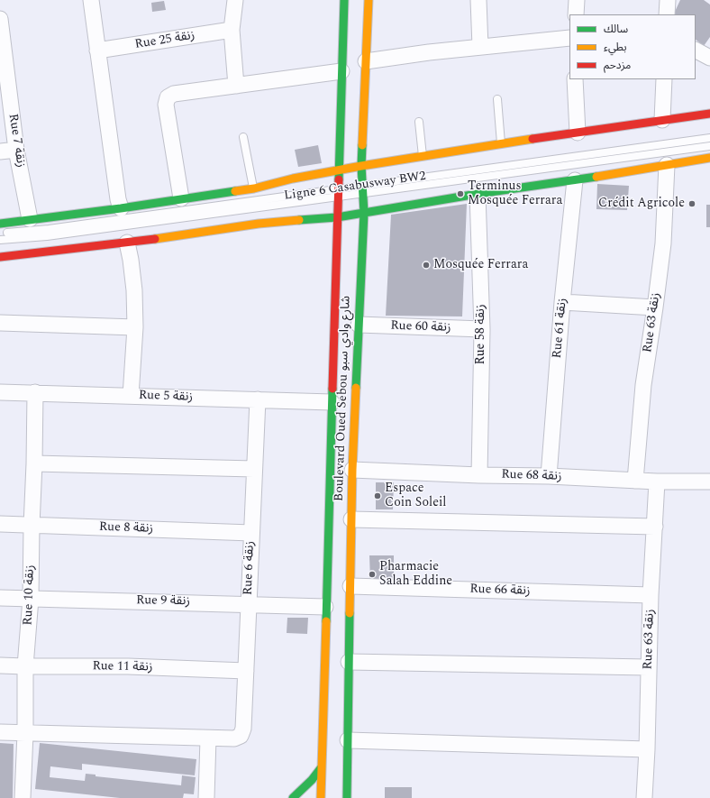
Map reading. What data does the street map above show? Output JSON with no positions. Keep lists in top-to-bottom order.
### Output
{
  "streets": {
    "street": [
      "Rue 25 زنقة",
      "Rue 7 زنقة",
      "Rue 63 زنقة",
      "Rue 60 زنقة",
      "Rue 61 زنقة",
      "Rue 58 زنقة",
      "Rue 5 زنقة",
      "Boulevard Oued Sebou شارع وادي سبو",
      "Rue 68 زنقة",
      "Rue 8 زنقة",
      "Rue 6 زنقة",
      "Rue 66 زنقة",
      "Rue 10 زنقة",
      "Rue 9 زنقة",
      "Rue 11 زنقة"
    ],
    "lane": ["Ligne 6 Casabusway BW2"]
  },
  "crossings": [
    ["Ligne 6 Casabusway BW2", "Boulevard Oued Sebou شارع وادي سبو"],
    ["Rue 63 زنقة", "Rue 68 زنقة"],
    ["Rue 63 زنقة", "Rue 66 زنقة"],
    ["Rue 60 زنقة", "Rue 58 زنقة"],
    ["Rue 60 زنقة", "Boulevard Oued Sebou شارع وادي سبو"],
    ["Rue 61 زنقة", "Rue 68 زنقة"],
    ["Rue 58 زنقة", "Rue 68 زنقة"],
    ["Rue 5 زنقة", "Boulevard Oued Sebou شارع وادي سبو"],
    ["Rue 5 زنقة", "Rue 6 زنقة"],
    ["Rue 5 زنقة", "Rue 10 زنقة"],
    ["Boulevard Oued Sebou شارع وادي سبو", "Rue 68 زنقة"],
    ["Boulevard Oued Sebou شارع وادي سبو", "Rue 66 زنقة"],
    ["Boulevard Oued Sebou شارع وادي سبو", "Rue 9 زنقة"],
    ["Rue 8 زنقة", "Rue 6 زنقة"],
    ["Rue 8 زنقة", "Rue 10 زنقة"],
    ["Rue 6 زنقة", "Rue 9 زنقة"],
    ["Rue 6 زنقة", "Rue 11 زنقة"],
    ["Rue 10 زنقة", "Rue 9 زنقة"],
    ["Rue 10 زنقة", "Rue 11 زنقة"]
  ],
  "places": [
    "Terminus Mosquée Ferrara",
    "Crédit Agricole",
    "Mosquée Ferrara",
    "Espace Coin Soleil",
    "Pharmacie Salah Eddine"
  ],
  "legend": ["سالك", "بطيء", "مزدحم"]
}
